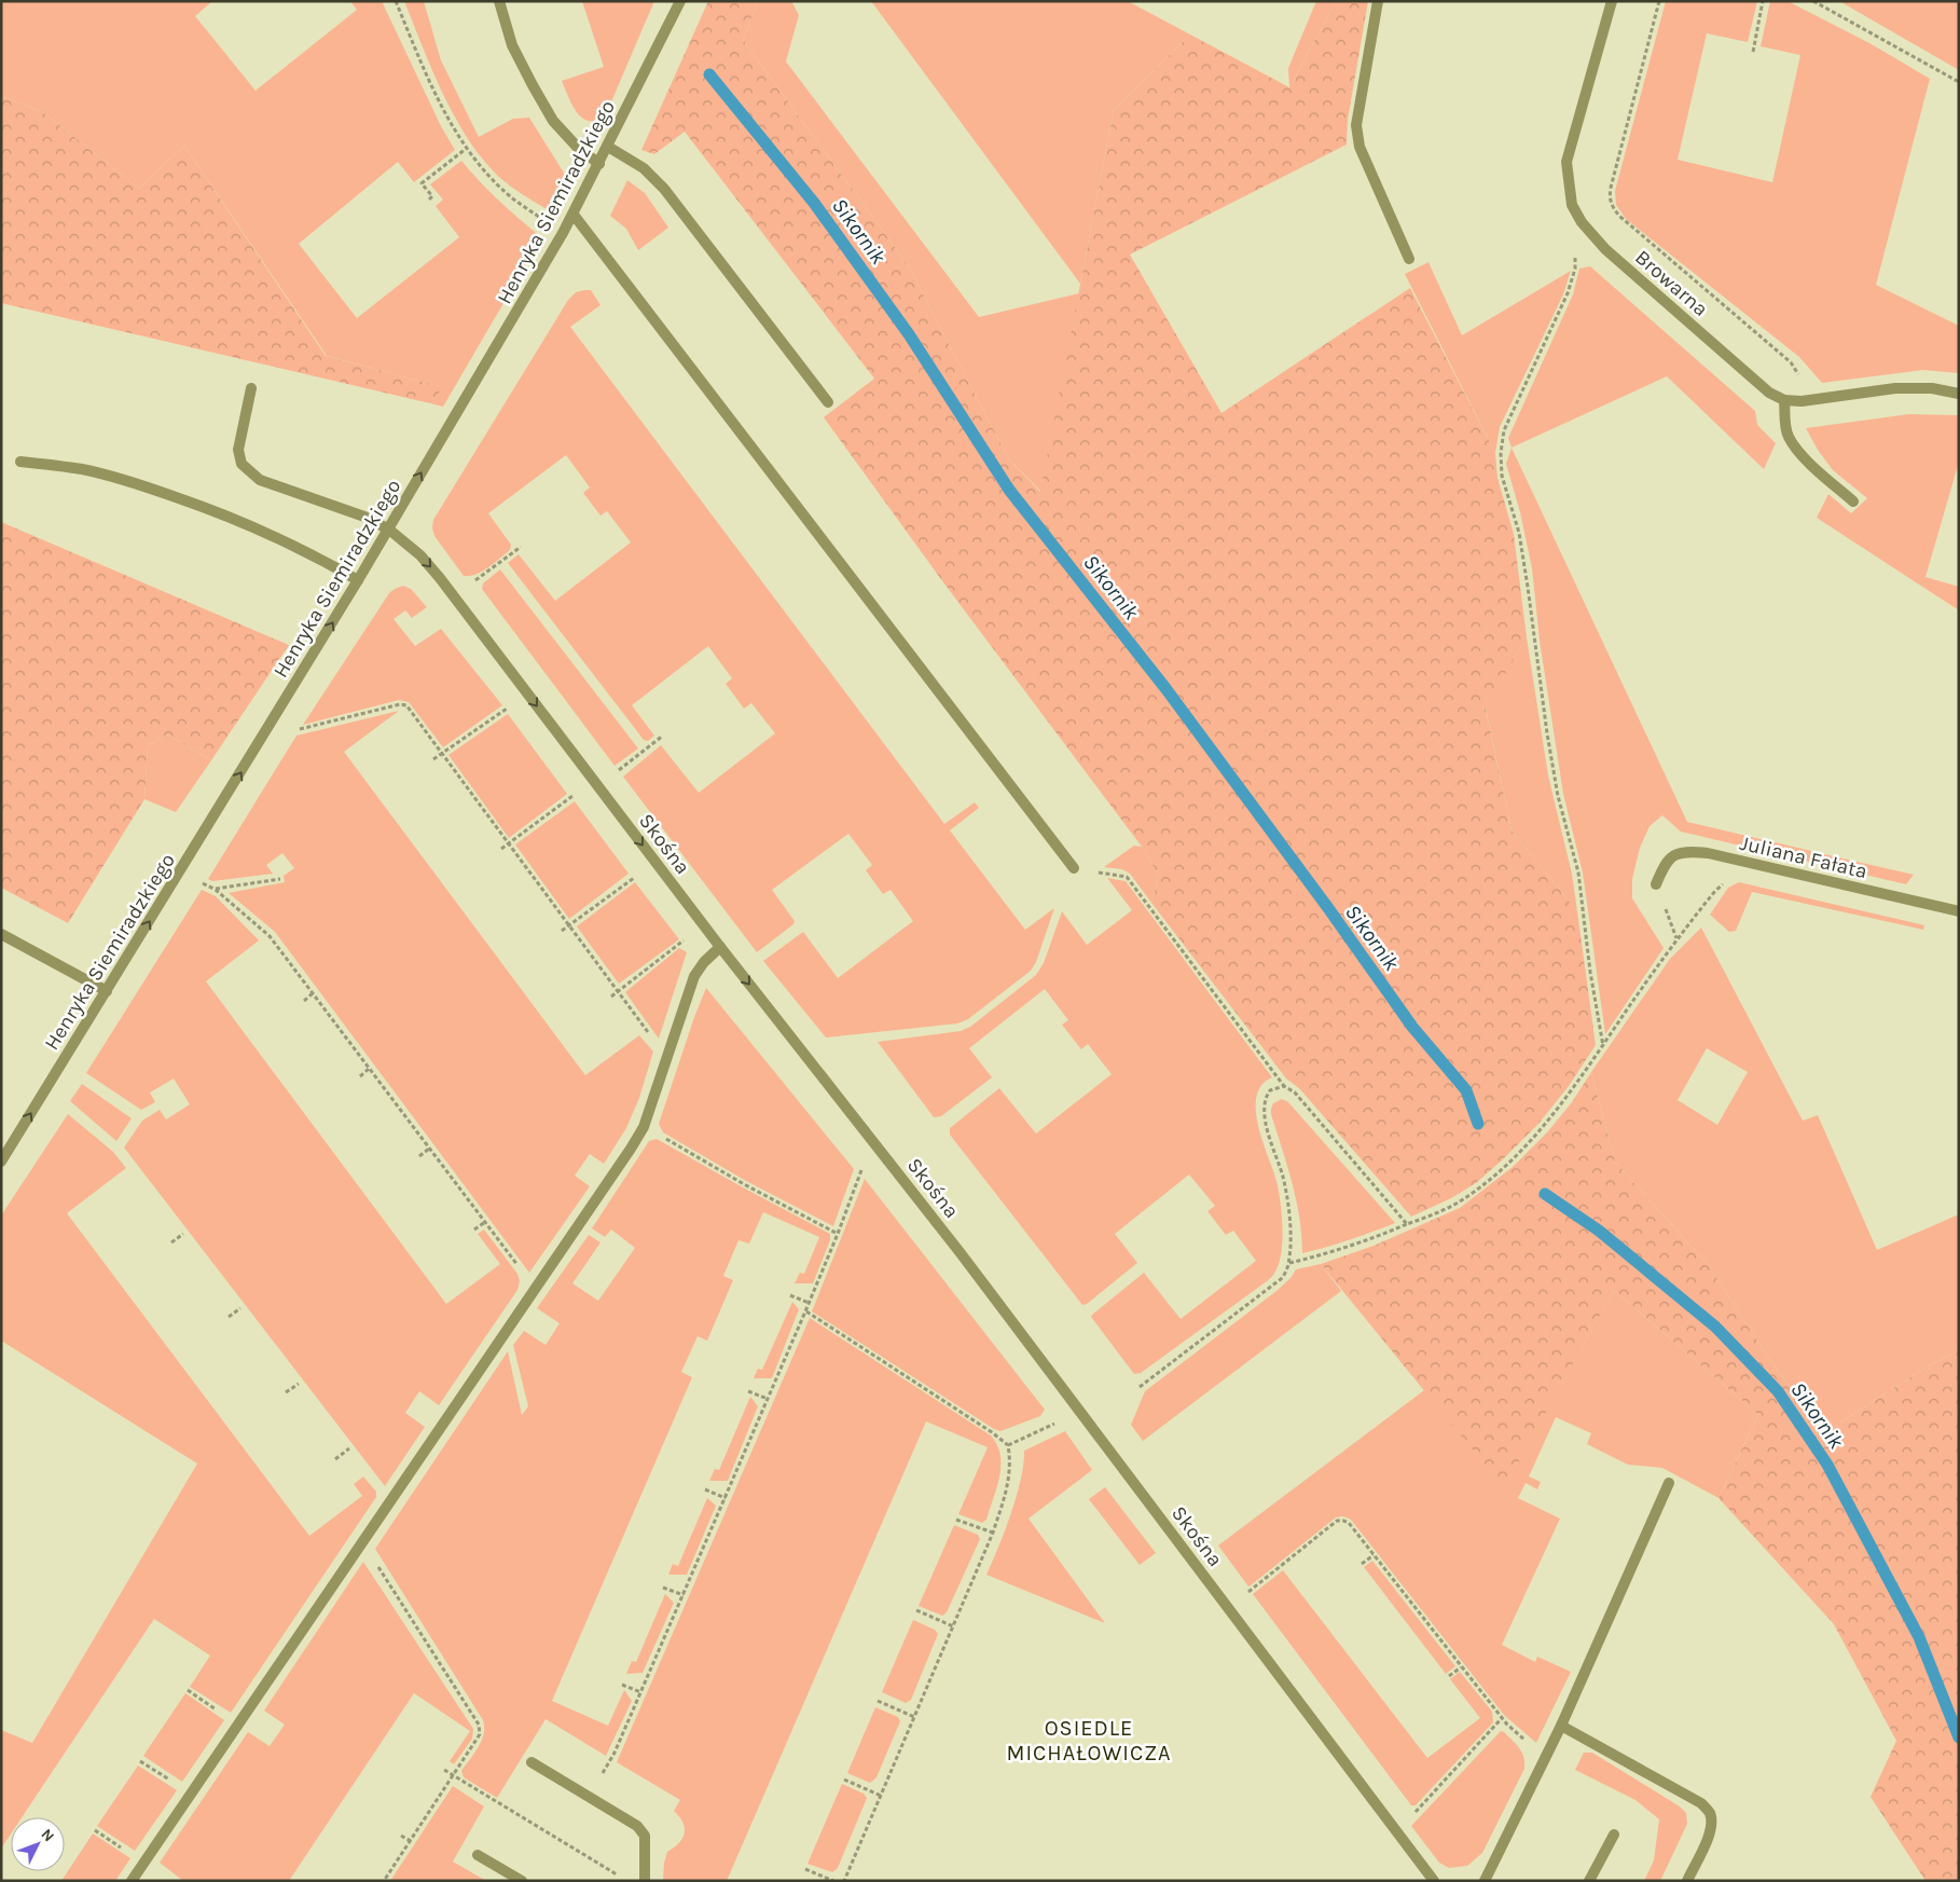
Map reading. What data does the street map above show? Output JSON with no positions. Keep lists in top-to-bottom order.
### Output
{
  "streets": {
    "street": [
      "Henryka Siemiradzkiego",
      "Browarna",
      "Skośna",
      "Juliana Fałata"
    ]
  },
  "crossings": [
    ["Henryka Siemiradzkiego", "Skośna"]
  ],
  "one_way": ["Henryka Siemiradzkiego", "Skośna"],
  "districts": ["OSIEDLE MICHAŁOWICZA"],
  "water": ["Sikornik"],
  "north": "top right"
}
